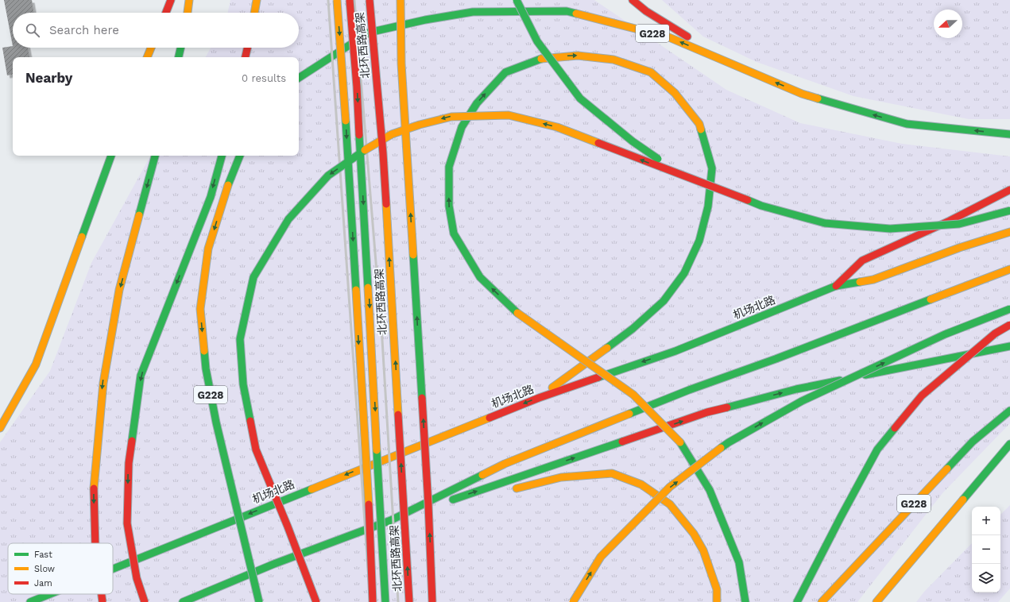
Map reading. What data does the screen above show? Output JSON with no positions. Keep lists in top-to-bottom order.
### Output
{
  "streets": {
    "main road": ["G228", "北环西路高架", "机场北路"]
  },
  "legend": ["Fast", "Slow", "Jam"],
  "north": "left",
  "page": {
    "search": "Search here",
    "heading": ["Nearby", "0 results"],
    "map_buttons": ["+", "−"]
  }
}
